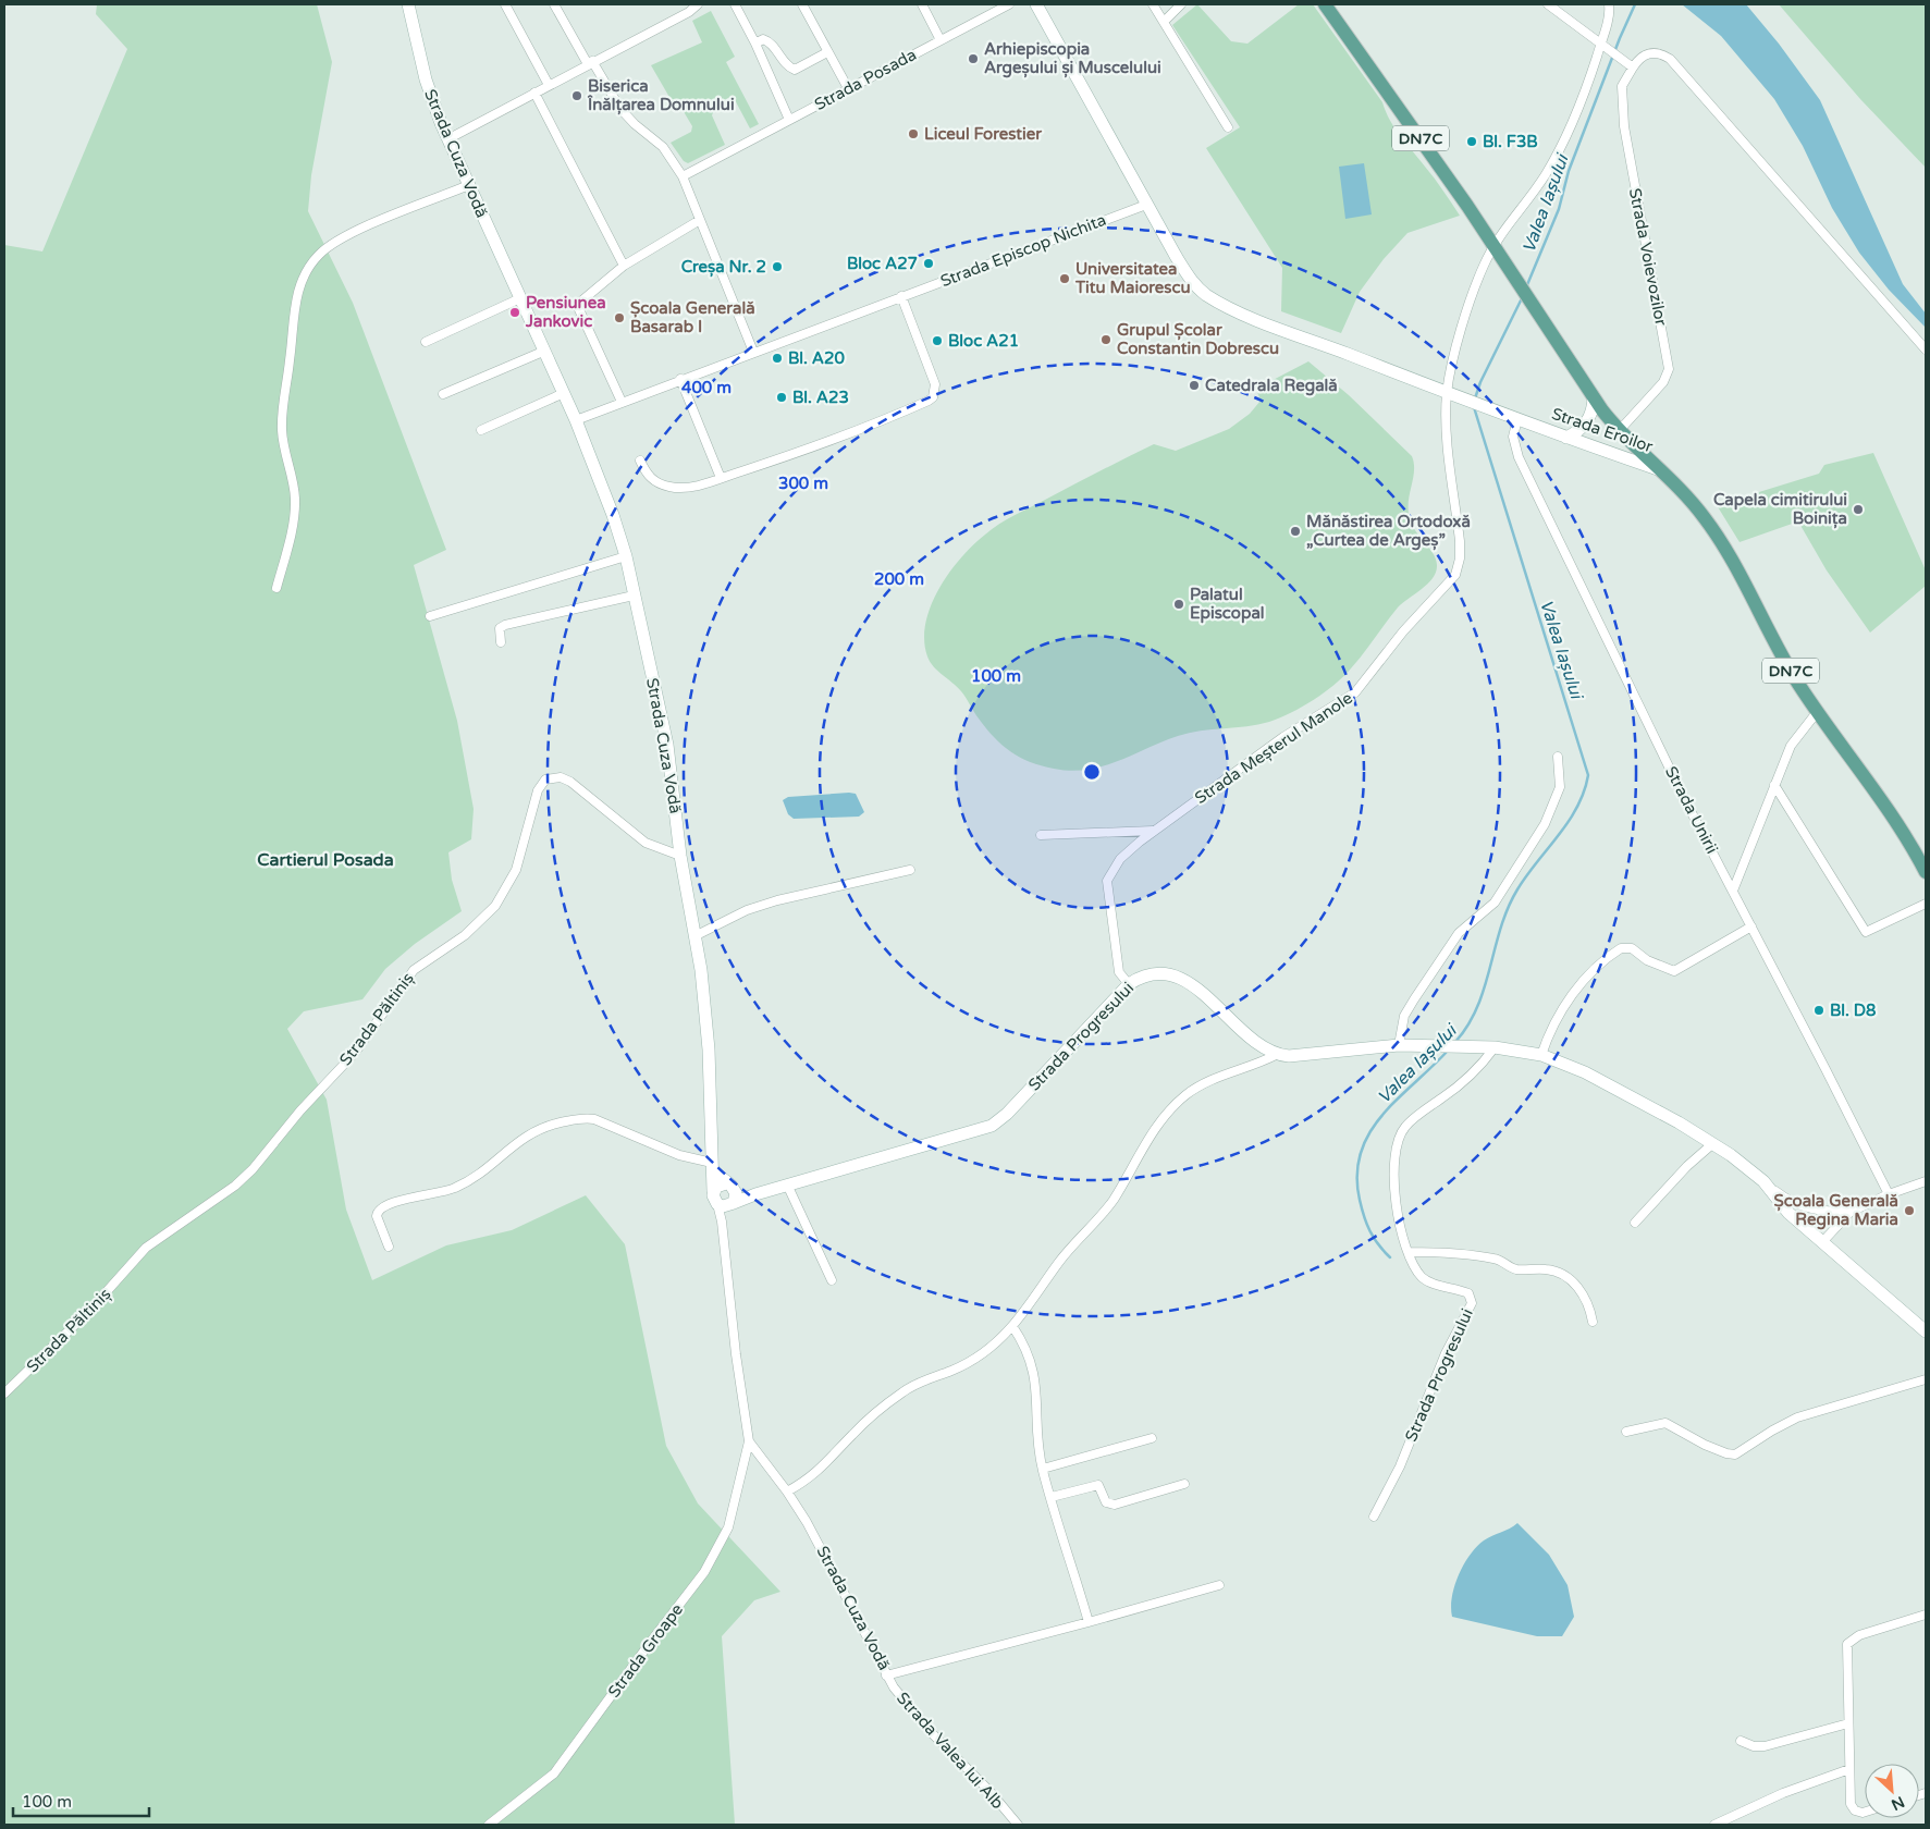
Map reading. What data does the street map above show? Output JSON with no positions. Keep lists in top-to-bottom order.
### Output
{
  "streets": {
    "main road": ["DN7C", "Strada Eroilor"],
    "street": [
      "Strada Posada",
      "Strada Cuza Vodă",
      "Strada Episcop Nichita",
      "Strada Voievozilor",
      "Strada Meșterul Manole",
      "Strada Unirii",
      "Strada Păltiniș",
      "Strada Progresului",
      "Strada Groape",
      "Strada Valea lui Alb"
    ]
  },
  "crossings": [
    ["DN7C", "Strada Voievozilor"],
    ["DN7C", "Strada Eroilor"],
    ["DN7C", "Strada Meșterul Manole"],
    ["Strada Cuza Vodă", "Strada Episcop Nichita"],
    ["Strada Cuza Vodă", "Strada Păltiniș"],
    ["Strada Cuza Vodă", "Strada Progresului"],
    ["Strada Cuza Vodă", "Strada Groape"],
    ["Strada Cuza Vodă", "Strada Valea lui Alb"],
    ["Strada Episcop Nichita", "Strada Eroilor"],
    ["Strada Eroilor", "Strada Meșterul Manole"],
    ["Strada Eroilor", "Strada Unirii"],
    ["Strada Meșterul Manole", "Strada Progresului"]
  ],
  "districts": ["Cartierul Posada"],
  "water": ["Valea Iașului"],
  "places": [
    "Arhiepiscopia Argeșului și Muscelului",
    "Biserica Înălțarea Domnului",
    "Liceul Forestier",
    "Bl. F3B",
    "Bloc A27",
    "Creșa Nr. 2",
    "Universitatea Titu Maiorescu",
    "Pensiunea Jankovic",
    "Școala Generală Basarab I",
    "Grupul Școlar Constantin Dobrescu",
    "Bloc A21",
    "Bl. A20",
    "Catedrala Regală",
    "Bl. A23",
    "Capela cimitirului Boinița",
    "Mănăstirea Ortodoxă „Curtea de Argeș”",
    "Palatul Episcopal",
    "Bl. D8",
    "Școala Generală Regina Maria"
  ],
  "scale_bar": "100 m",
  "north": "bottom right",
  "rings": [
    "400 m",
    "300 m",
    "200 m",
    "100 m"
  ]
}
